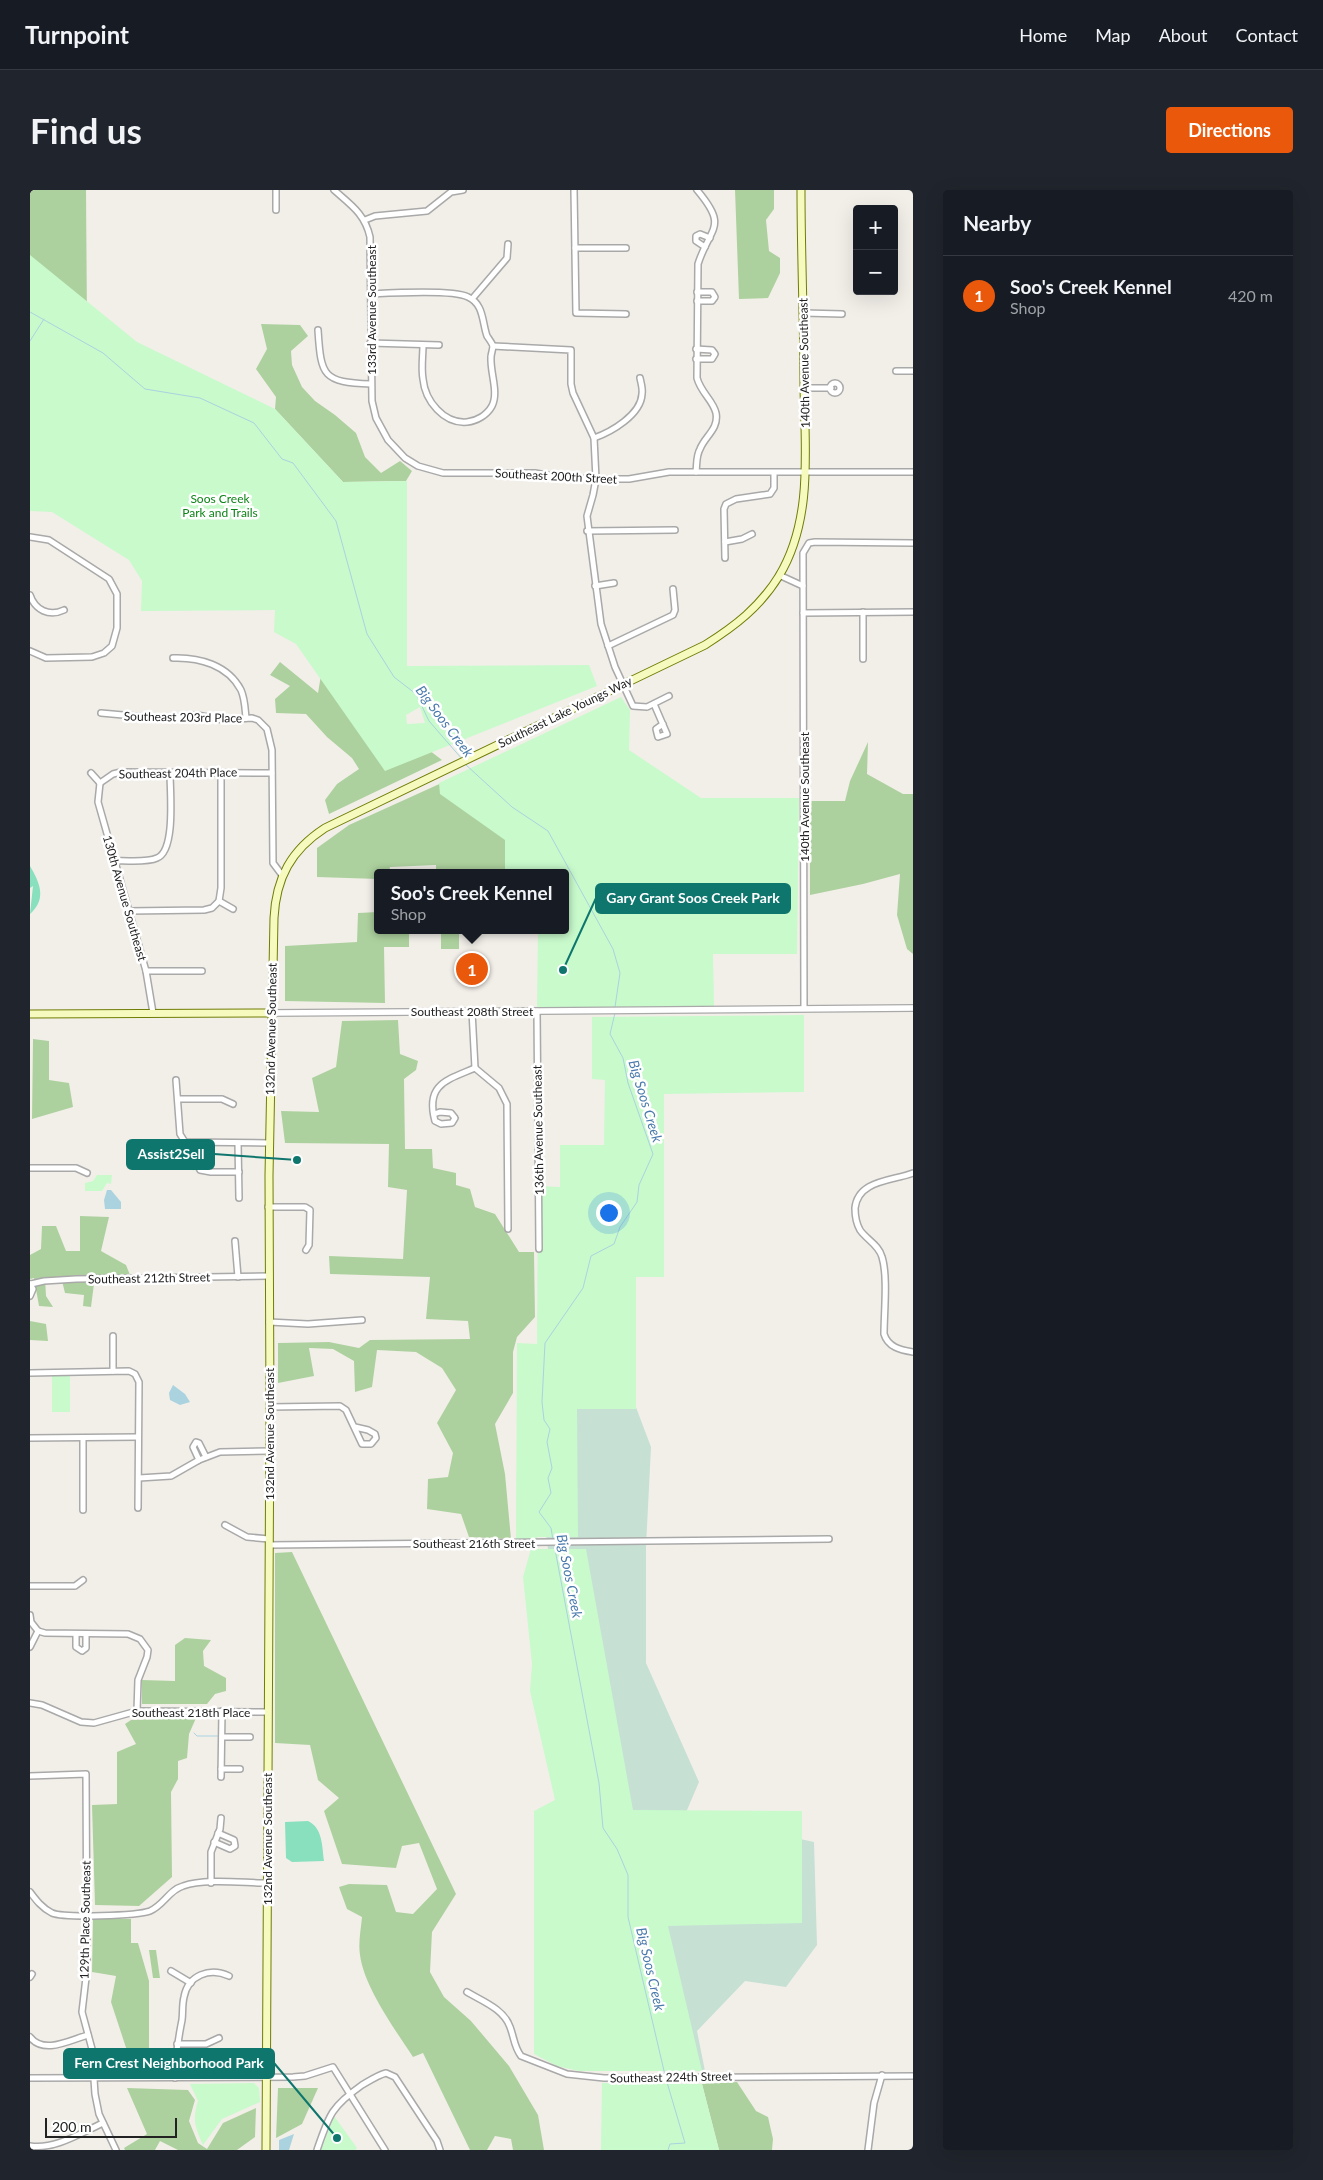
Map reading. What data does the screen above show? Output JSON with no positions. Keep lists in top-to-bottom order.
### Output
{
  "streets": {
    "main road": [
      "140th Avenue Southeast",
      "Southeast Lake Youngs Way",
      "Southeast 208th Street",
      "132nd Avenue Southeast"
    ],
    "street": [
      "133rd Avenue Southeast",
      "Southeast 200th Street",
      "Southeast 203rd Place",
      "Southeast 204th Place",
      "130th Avenue Southeast",
      "136th Avenue Southeast",
      "Southeast 212th Street",
      "Southeast 216th Street",
      "Southeast 218th Place",
      "129th Place Southeast",
      "Southeast 224th Street"
    ]
  },
  "crossings": [
    ["133rd Avenue Southeast", "Southeast 200th Street"],
    ["140th Avenue Southeast", "Southeast 200th Street"],
    ["140th Avenue Southeast", "Southeast Lake Youngs Way"],
    ["140th Avenue Southeast", "Southeast 208th Street"],
    ["Southeast Lake Youngs Way", "132nd Avenue Southeast"],
    ["Southeast 203rd Place", "Southeast 204th Place"],
    ["Southeast 204th Place", "130th Avenue Southeast"],
    ["130th Avenue Southeast", "Southeast 208th Street"],
    ["Southeast 208th Street", "132nd Avenue Southeast"],
    ["Southeast 208th Street", "136th Avenue Southeast"],
    ["132nd Avenue Southeast", "Southeast 212th Street"],
    ["132nd Avenue Southeast", "Southeast 216th Street"],
    ["132nd Avenue Southeast", "Southeast 218th Place"]
  ],
  "water": ["Big Soos Creek"],
  "parks": ["Soos Creek Park and Trails"],
  "places": ["Gary Grant Soos Creek Park", "Assist2Sell", "Fern Crest Neighborhood Park"],
  "scale_bar": "200 m",
  "page": {
    "header": "Turnpoint",
    "nav": [
      "Home",
      "Map",
      "About",
      "Contact"
    ],
    "buttons": "Directions",
    "title": "Find us",
    "heading": "Nearby",
    "map_buttons": ["+", "−"],
    "list": [
      {
        "mark": "1",
        "name": "Soo's Creek Kennel",
        "note": "Shop",
        "value": "420 m"
      }
    ],
    "popup": ["Soo's Creek Kennel", "Shop"],
    "pins": "1",
    "scale": "200 m"
  }
}
